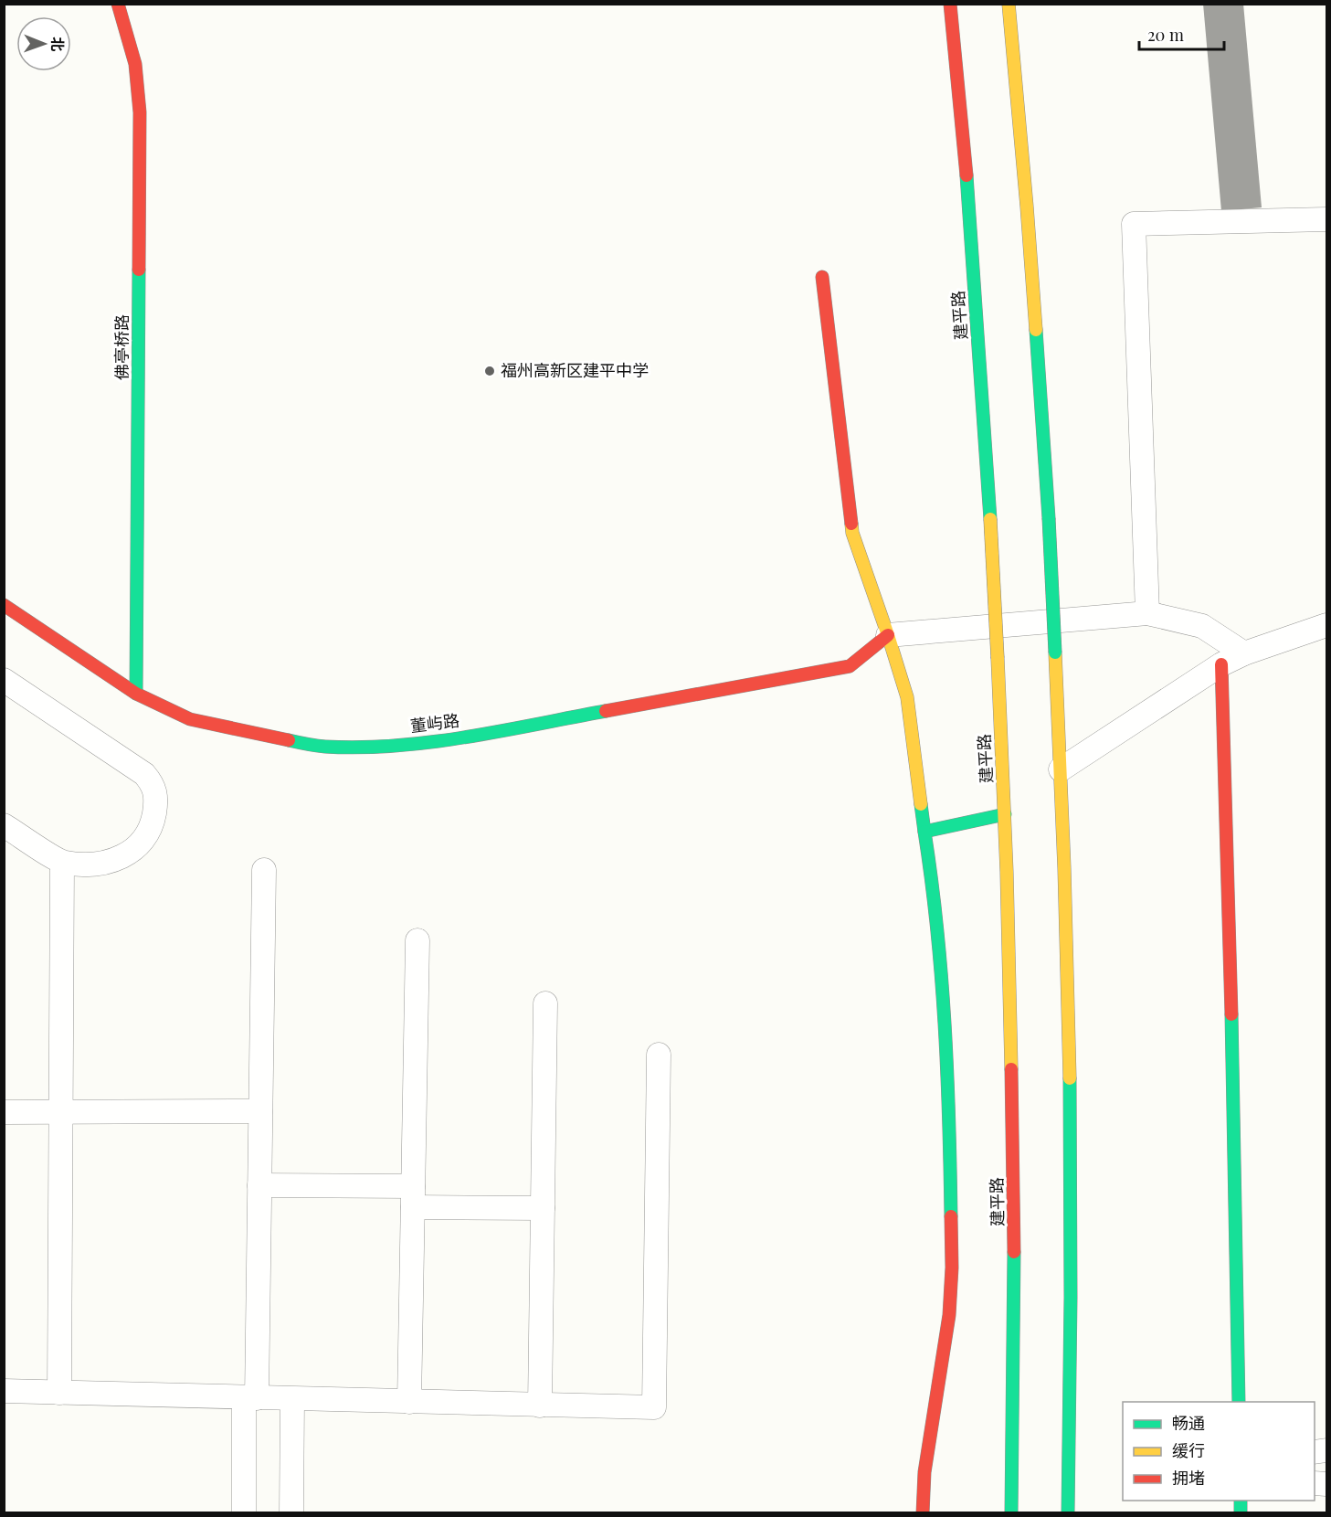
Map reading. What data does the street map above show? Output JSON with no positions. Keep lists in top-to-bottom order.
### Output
{
  "streets": {
    "main road": ["建平路", "佛亭桥路", "董屿路"]
  },
  "crossings": [
    ["佛亭桥路", "董屿路"]
  ],
  "places": ["福州高新区建平中学"],
  "legend": ["畅通", "缓行", "拥堵"],
  "scale_bar": "20 m",
  "north": "right"
}
